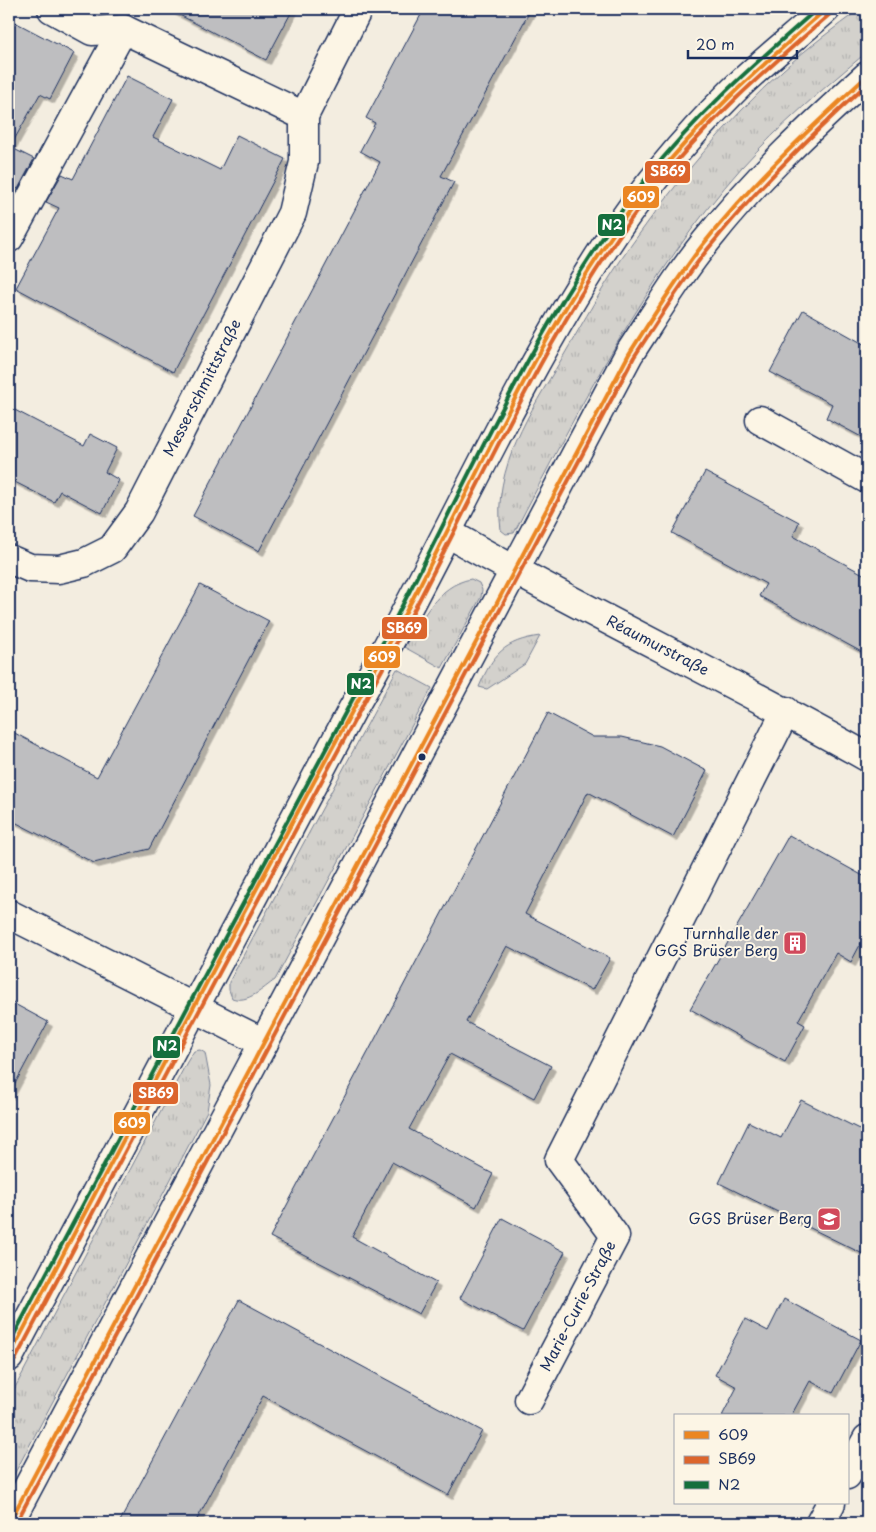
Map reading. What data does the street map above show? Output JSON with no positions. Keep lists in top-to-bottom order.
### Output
{
  "streets": {
    "street": ["Messerschmittstraße", "Réaumurstraße", "Marie-Curie-Straße"]
  },
  "crossings": [
    ["Réaumurstraße", "Marie-Curie-Straße"]
  ],
  "places": {
    "building": ["Turnhalle der GGS Brüser Berg"],
    "school or university": ["GGS Brüser Berg"]
  },
  "lines": ["transit line 609", "transit line N2", "transit line SB69"],
  "legend": ["609", "SB69", "N2"],
  "scale_bar": "20 m"
}
